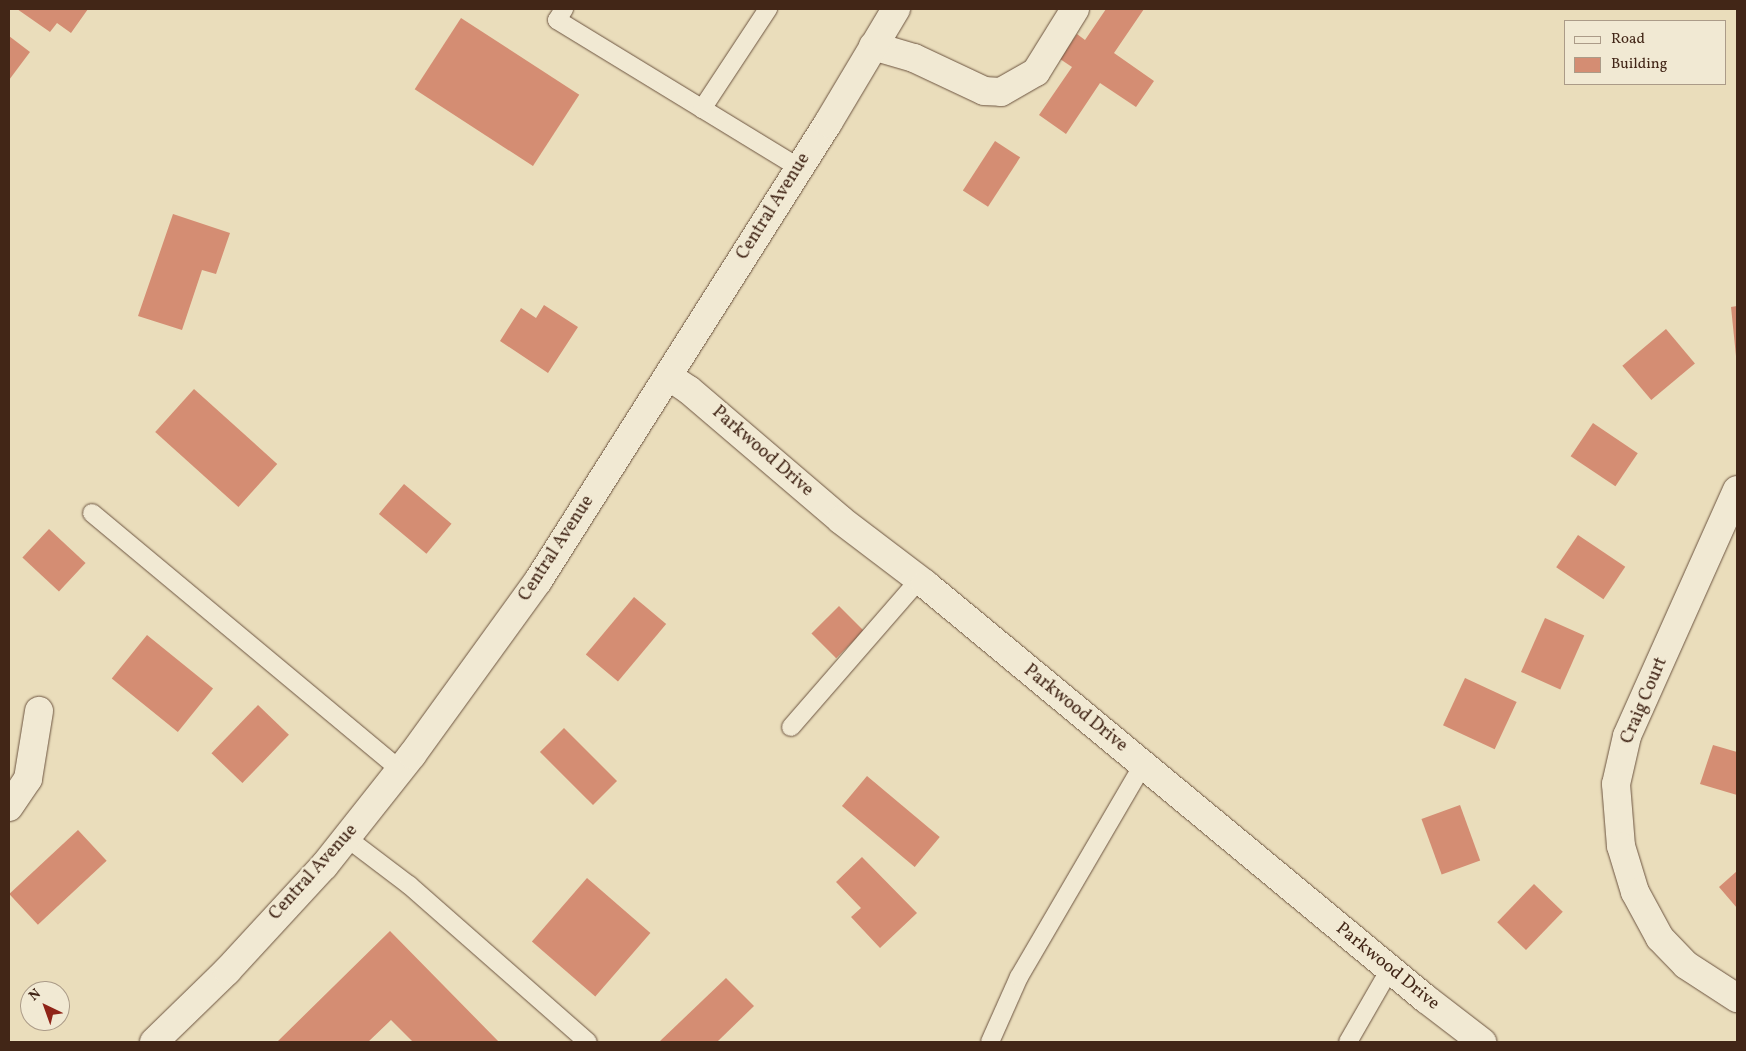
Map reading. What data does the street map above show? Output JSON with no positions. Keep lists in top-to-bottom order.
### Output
{
  "streets": {
    "street": ["Central Avenue", "Parkwood Drive", "Craig Court"]
  },
  "crossings": [
    ["Central Avenue", "Parkwood Drive"]
  ],
  "legend": ["Road", "Building"],
  "north": "top left"
}
